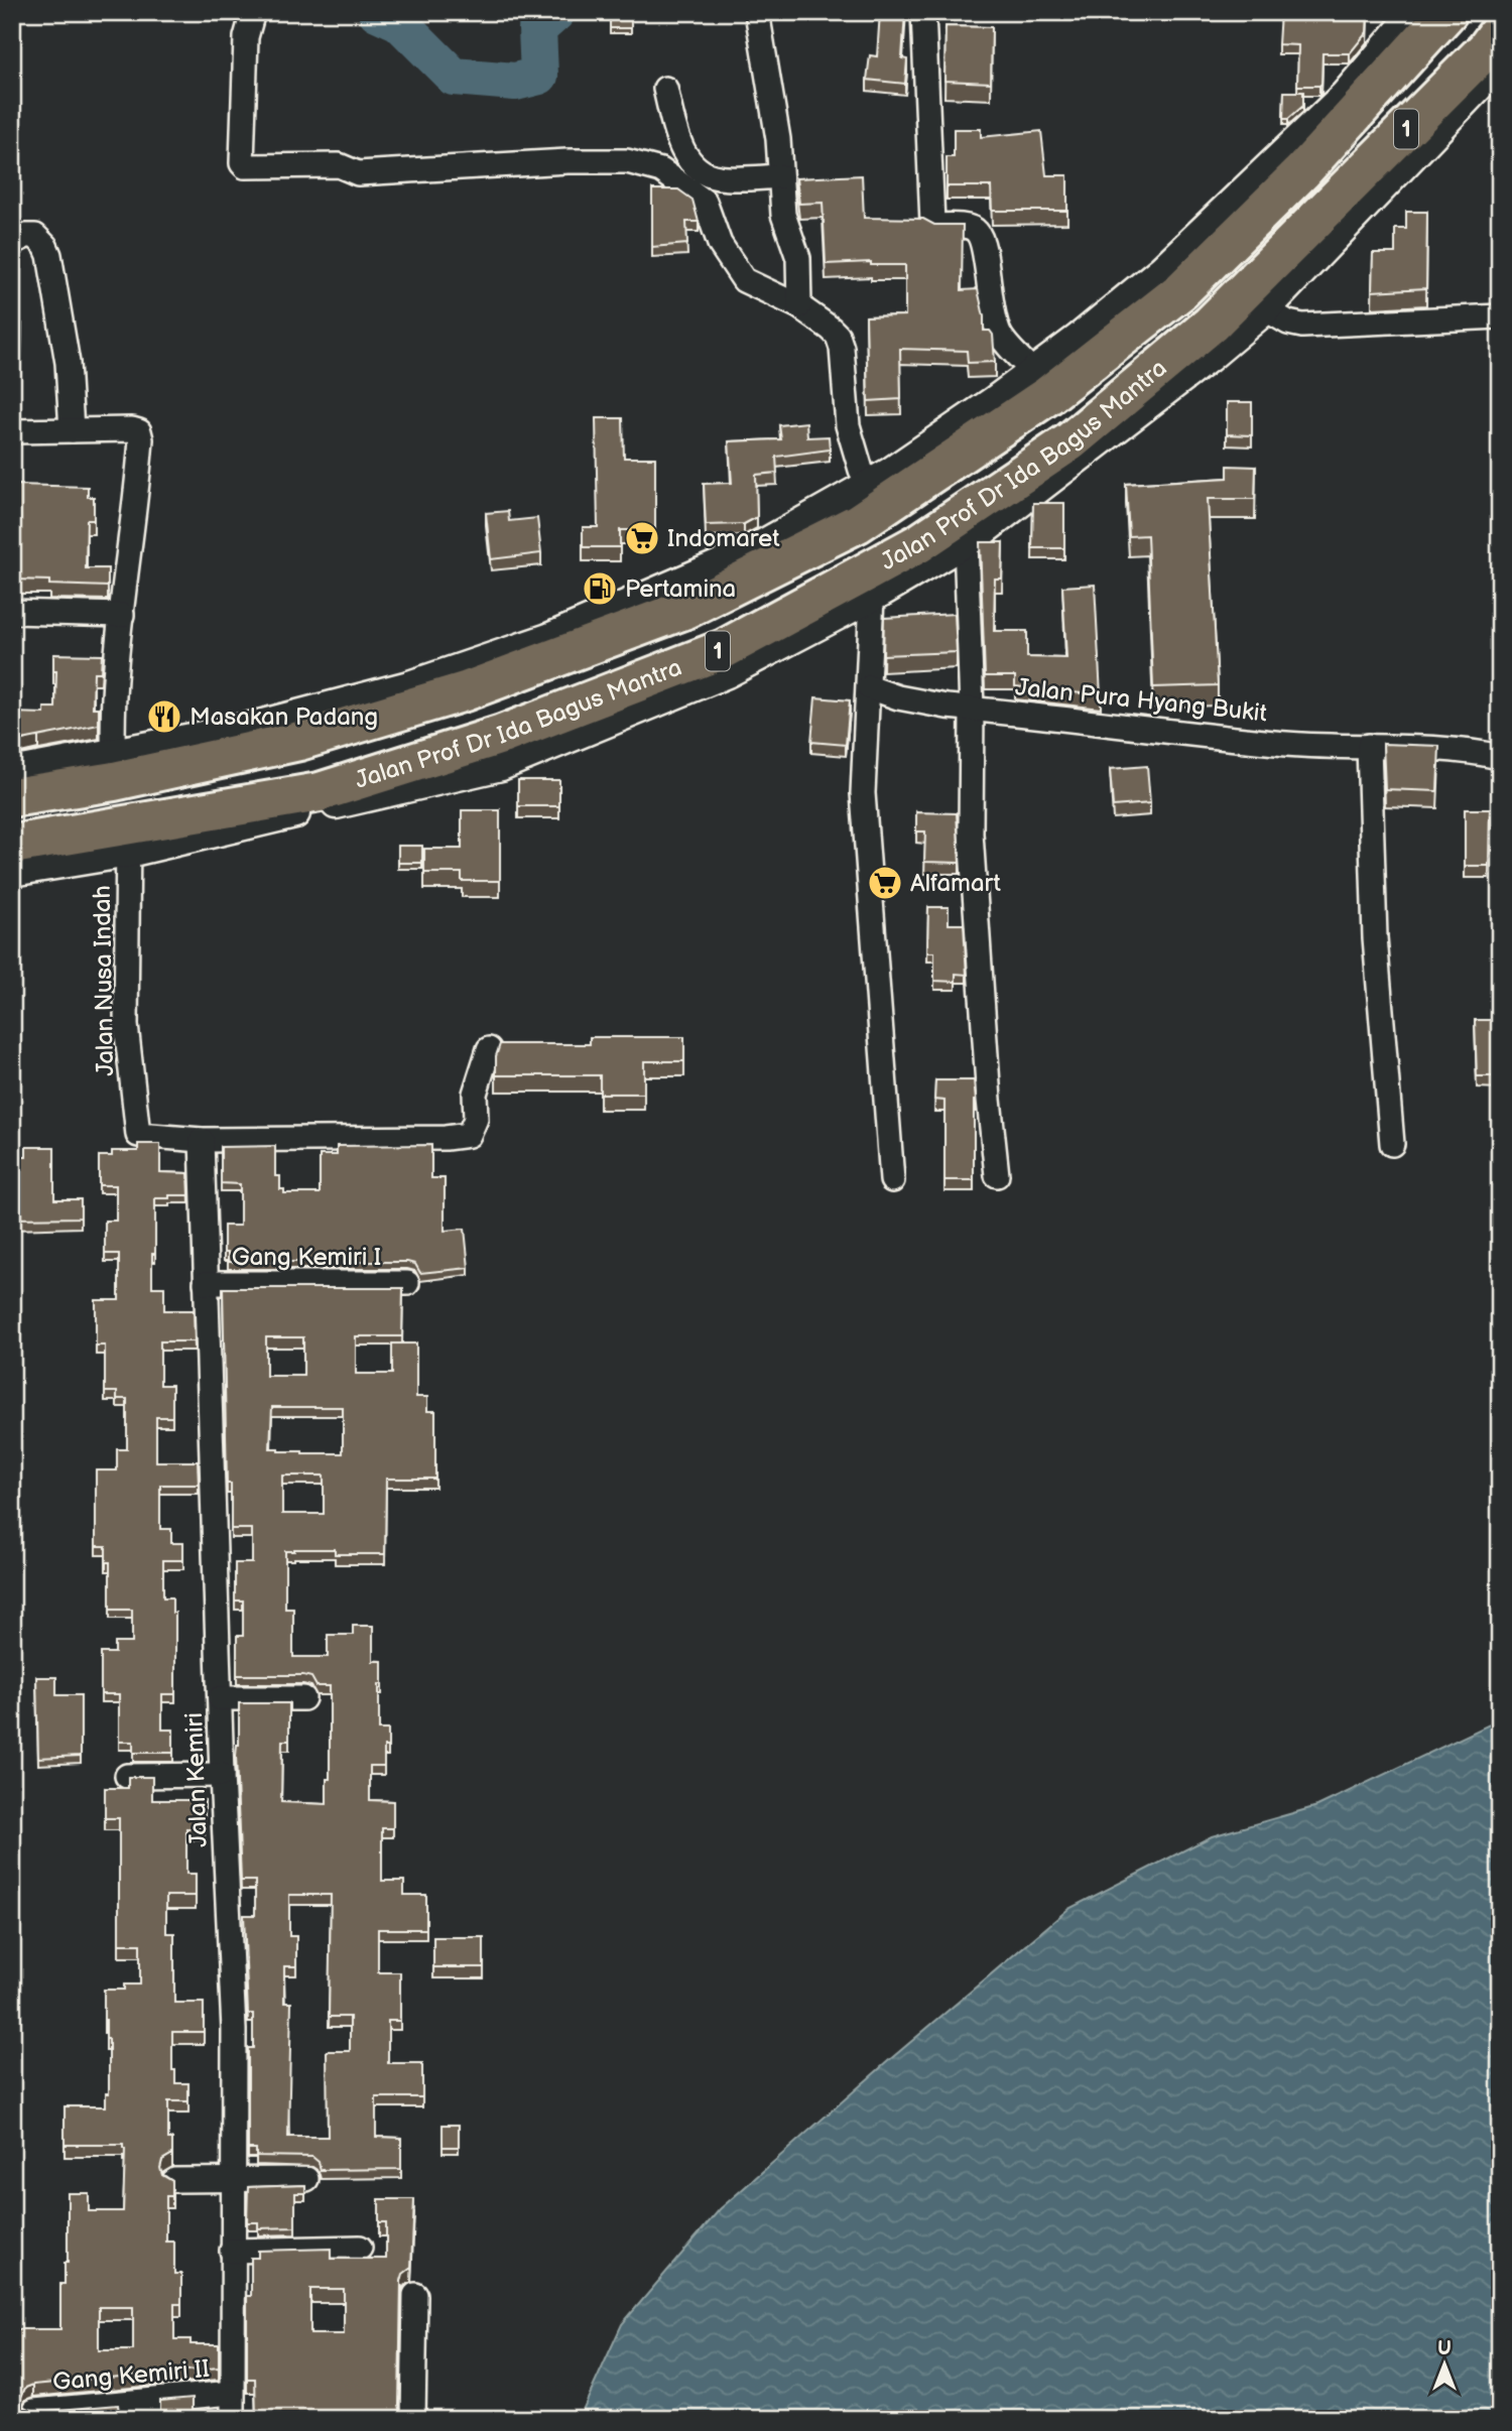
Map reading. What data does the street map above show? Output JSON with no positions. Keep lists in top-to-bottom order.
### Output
{
  "streets": {
    "highway": ["1", "Jalan Prof Dr Ida Bagus Mantra"],
    "street": [
      "Jalan Pura Hyang Bukit",
      "Jalan Nusa Indah",
      "Gang Kemiri I",
      "Jalan Kemiri",
      "Gang Kemiri II"
    ]
  },
  "crossings": [
    ["1", "Jalan Prof Dr Ida Bagus Mantra"],
    ["Jalan Prof Dr Ida Bagus Mantra", "Jalan Nusa Indah"],
    ["Jalan Nusa Indah", "Jalan Kemiri"],
    ["Gang Kemiri I", "Jalan Kemiri"],
    ["Jalan Kemiri", "Gang Kemiri II"]
  ],
  "places": {
    "supermarket": ["Indomaret", "Alfamart"],
    "fuel station": ["Pertamina"],
    "restaurant": ["Masakan Padang"]
  },
  "north": "top"
}
